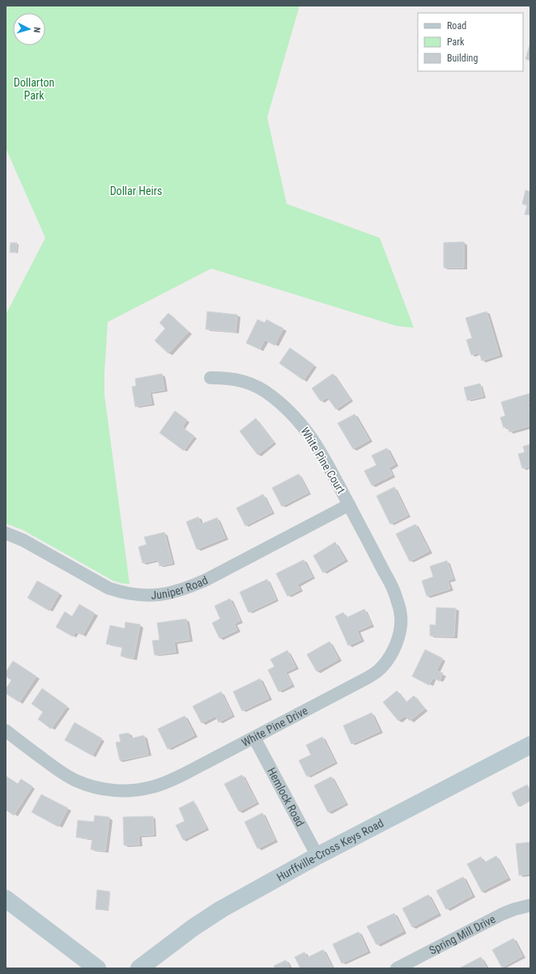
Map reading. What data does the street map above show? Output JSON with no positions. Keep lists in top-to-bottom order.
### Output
{
  "streets": {
    "main road": ["Hurffville-Cross Keys Road"],
    "street": [
      "White Pine Court",
      "Juniper Road",
      "White Pine Drive",
      "Hemlock Road",
      "Spring Mill Drive"
    ]
  },
  "crossings": [
    ["White Pine Court", "Juniper Road"],
    ["White Pine Court", "White Pine Drive"],
    ["Juniper Road", "White Pine Drive"],
    ["White Pine Drive", "Hemlock Road"],
    ["Hemlock Road", "Hurffville-Cross Keys Road"]
  ],
  "parks": ["Dollarton Park", "Dollar Heirs"],
  "legend": ["Road", "Park", "Building"],
  "north": "right"
}
